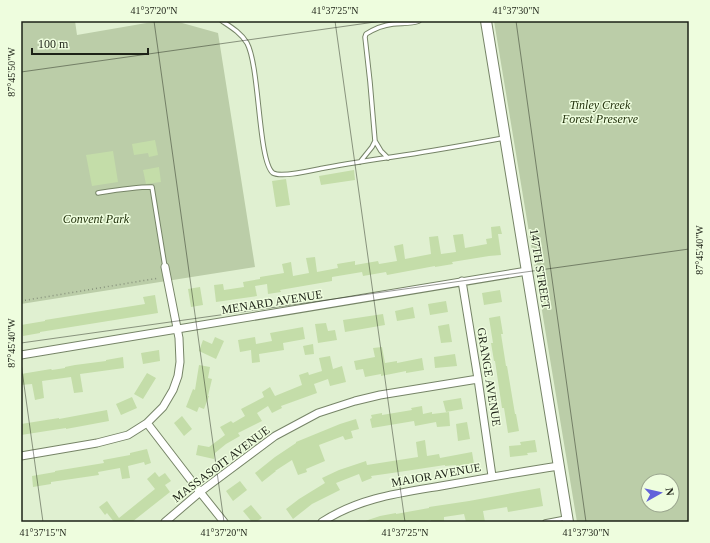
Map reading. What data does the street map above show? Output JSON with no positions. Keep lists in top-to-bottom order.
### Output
{
  "streets": {
    "main road": ["147TH STREET"],
    "street": [
      "MENARD AVENUE",
      "GRANGE AVENUE",
      "MASSASOIT AVENUE",
      "MAJOR AVENUE"
    ]
  },
  "crossings": [
    ["147TH STREET", "MENARD AVENUE"],
    ["147TH STREET", "MAJOR AVENUE"],
    ["MENARD AVENUE", "GRANGE AVENUE"],
    ["GRANGE AVENUE", "MASSASOIT AVENUE"],
    ["GRANGE AVENUE", "MAJOR AVENUE"]
  ],
  "parks": ["Tinley Creek Forest Preserve", "Convent Park"],
  "scale_bar": "100 m",
  "north": "right",
  "coordinates": [
    "41°37'20\"N",
    "41°37'25\"N",
    "41°37'30\"N",
    "87°45'50\"W",
    "87°45'40\"W",
    "41°37'15\"N"
  ]
}
